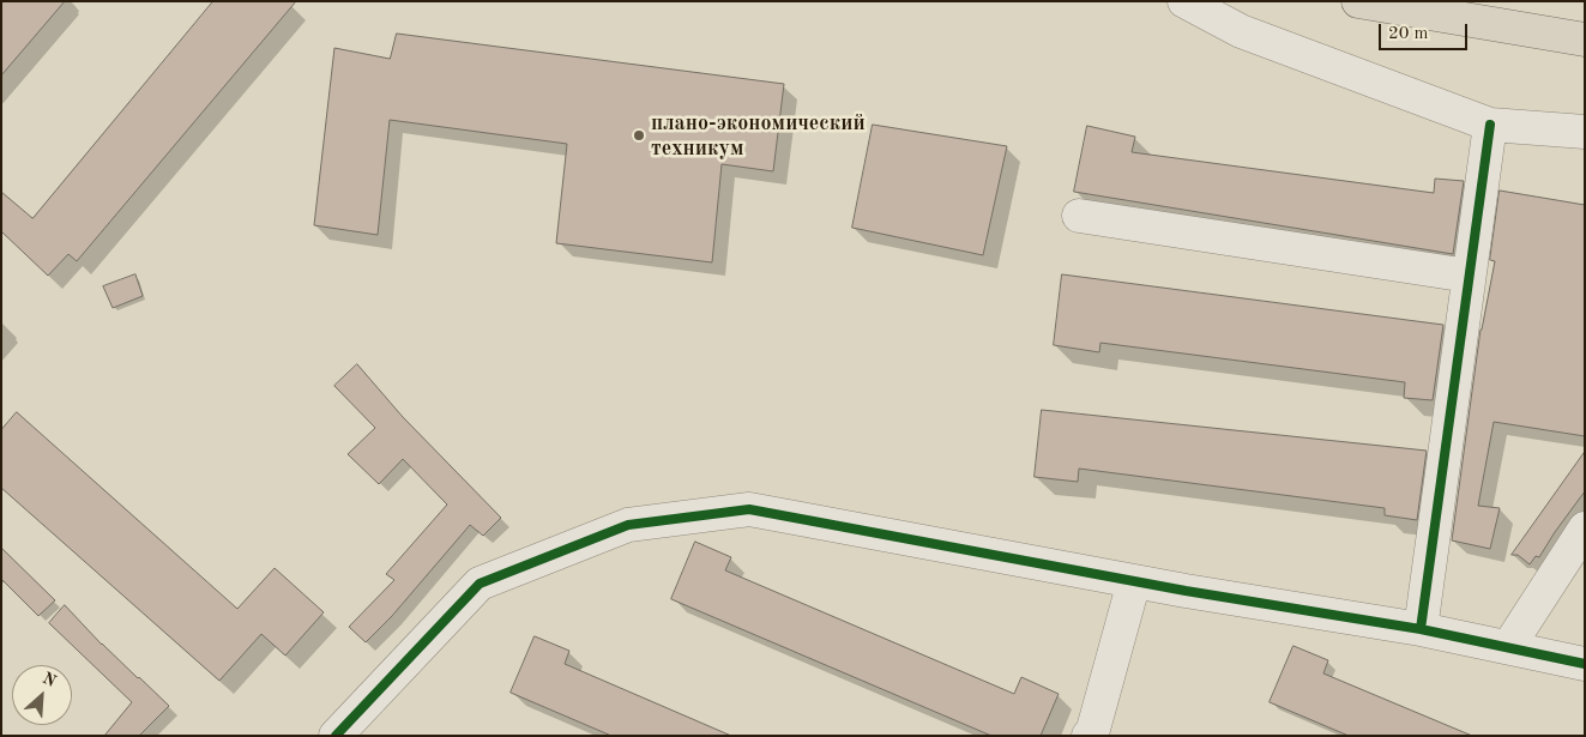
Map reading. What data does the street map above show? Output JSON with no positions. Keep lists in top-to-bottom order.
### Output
{
  "places": ["плано-экономический техникум"],
  "scale_bar": "20 m",
  "north": "top right"
}
